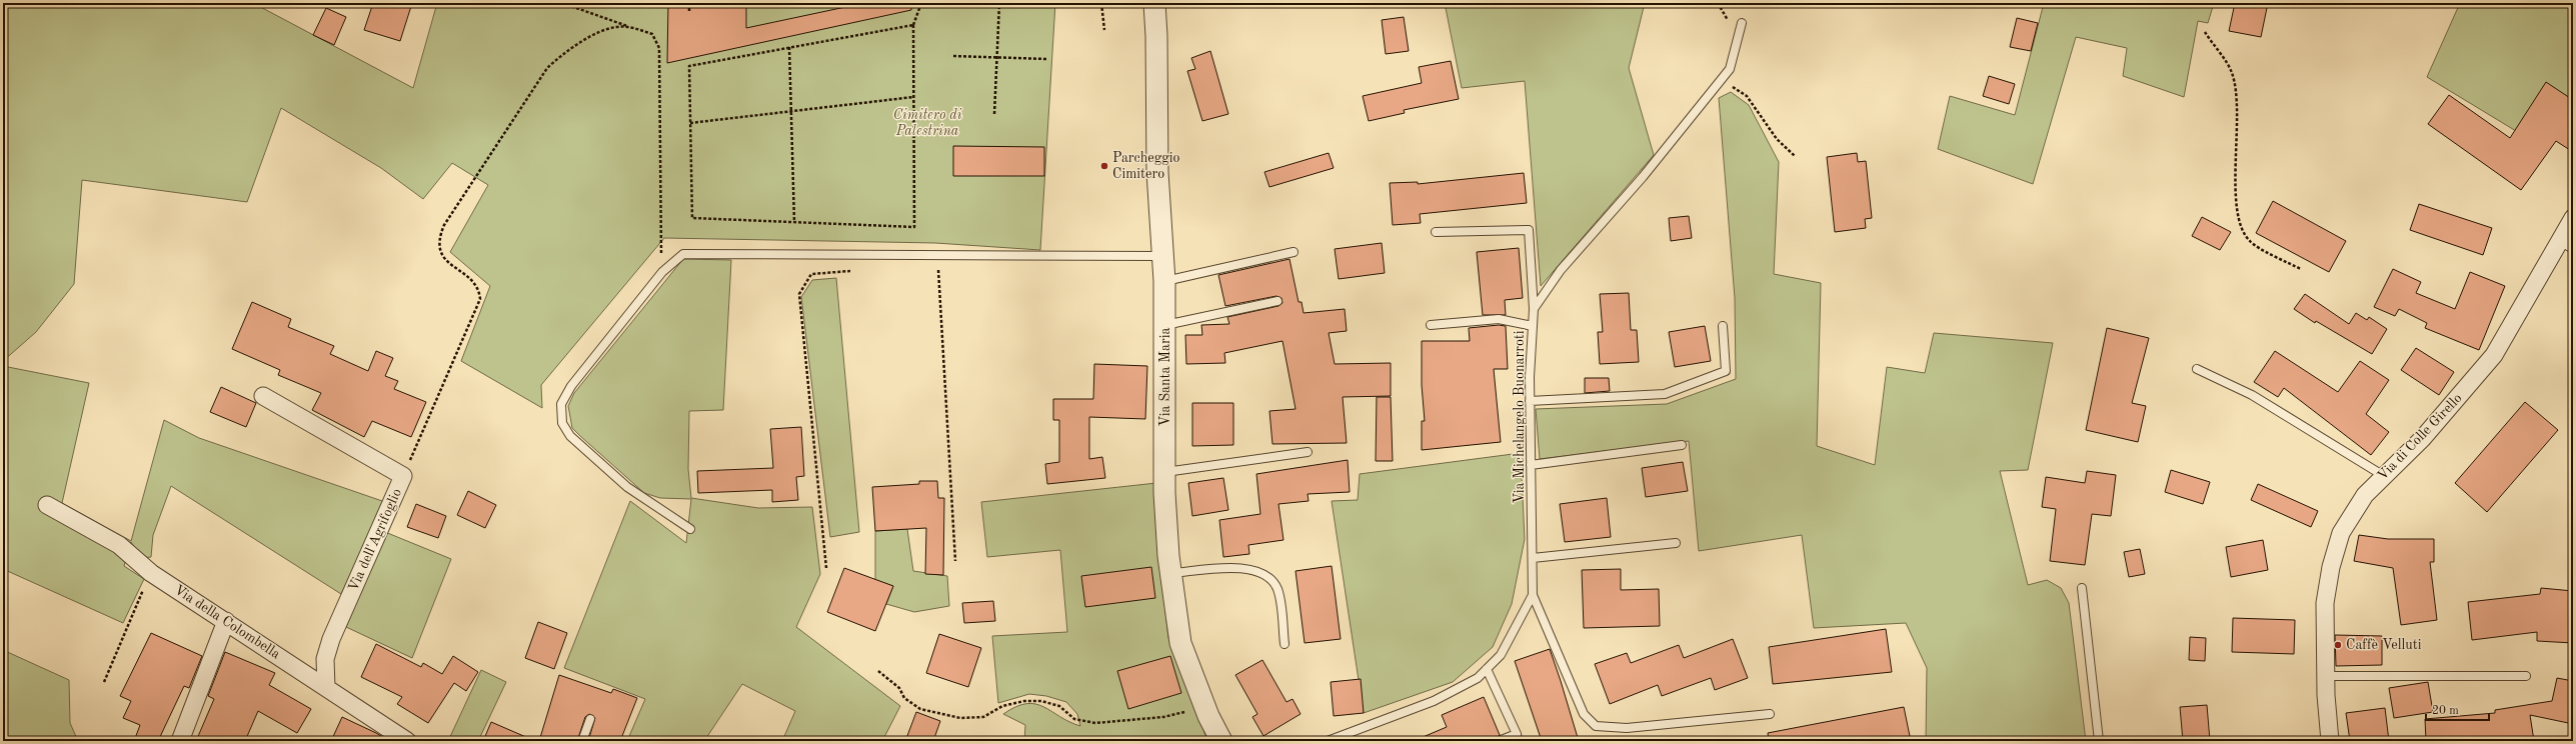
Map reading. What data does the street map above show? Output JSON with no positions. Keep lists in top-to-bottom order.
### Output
{
  "streets": {
    "street": [
      "Via Santa Maria",
      "Via di Colle Girello",
      "Via dell'Agrifoglio",
      "Via della Colombella"
    ],
    "lane": ["Via Michelangelo Buonarroti"]
  },
  "crossings": [
    ["Via dell'Agrifoglio", "Via della Colombella"]
  ],
  "parks": ["Cimitero di Palestrina"],
  "places": ["Parcheggio Cimitero", "Caffè Velluti"],
  "scale_bar": "20 m"
}
